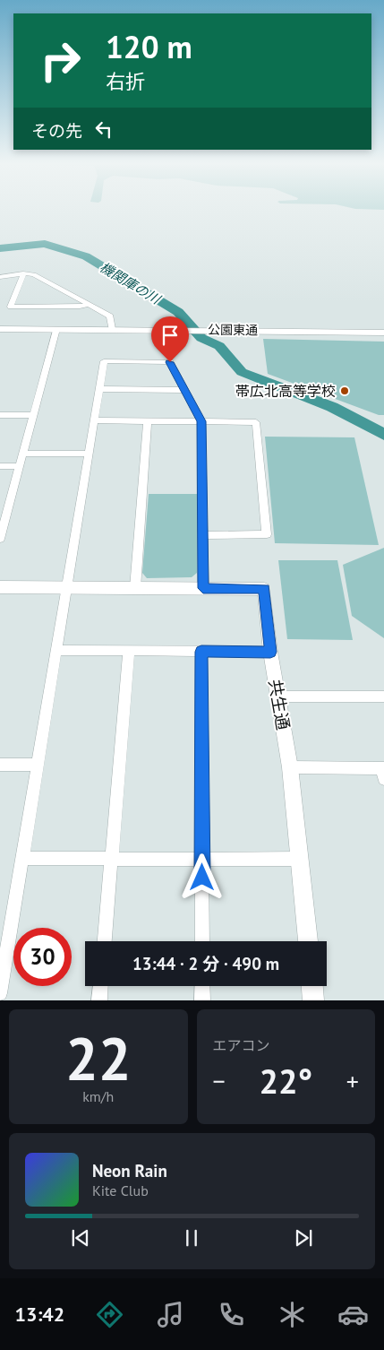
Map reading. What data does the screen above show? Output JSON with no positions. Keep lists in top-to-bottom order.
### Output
{
  "streets": {
    "street": ["公園東通", "共生通"]
  },
  "water": ["機関庫の川"],
  "places": ["帯広北高等学校"],
  "page": {
    "turn": ["120 m", "右折"],
    "then": "その先",
    "limit": "30",
    "trip": "13:44 · 2 分 · 490 m",
    "tile": [
      ["22", "km/h"],
      "エアコン"
    ],
    "heat": ["−", "22°", "+"],
    "song": ["Neon Rain", "Kite Club"],
    "tabs": "13:42"
  }
}
